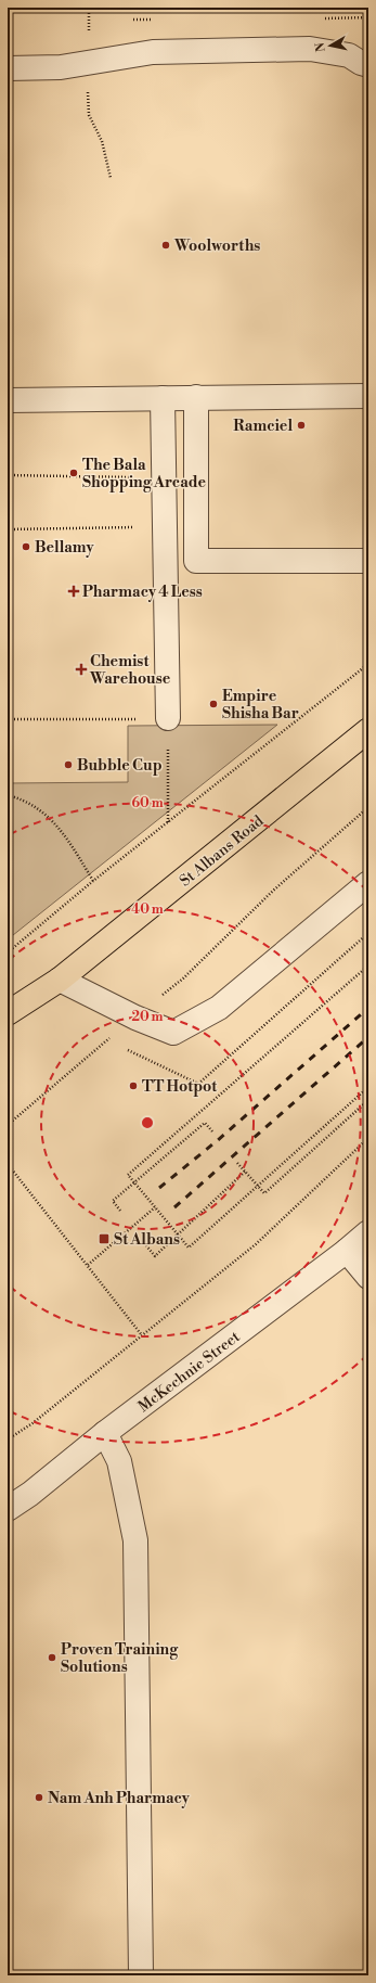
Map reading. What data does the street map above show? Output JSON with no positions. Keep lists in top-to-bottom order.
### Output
{
  "streets": {
    "main road": ["St Albans Road"],
    "street": ["McKechnie Street"]
  },
  "places": {
    "other": [
      "Woolworths",
      "Ramciel",
      "The Bala Shopping Arcade",
      "Bellamy",
      "Empire Shisha Bar",
      "Bubble Cup",
      "TT Hotpot",
      "Proven Training Solutions",
      "Nam Anh Pharmacy"
    ],
    "health": ["Pharmacy 4 Less", "Chemist Warehouse"],
    "transit": ["St Albans"]
  },
  "north": "left",
  "rings": ["60 m", "40 m", "20 m"]
}
